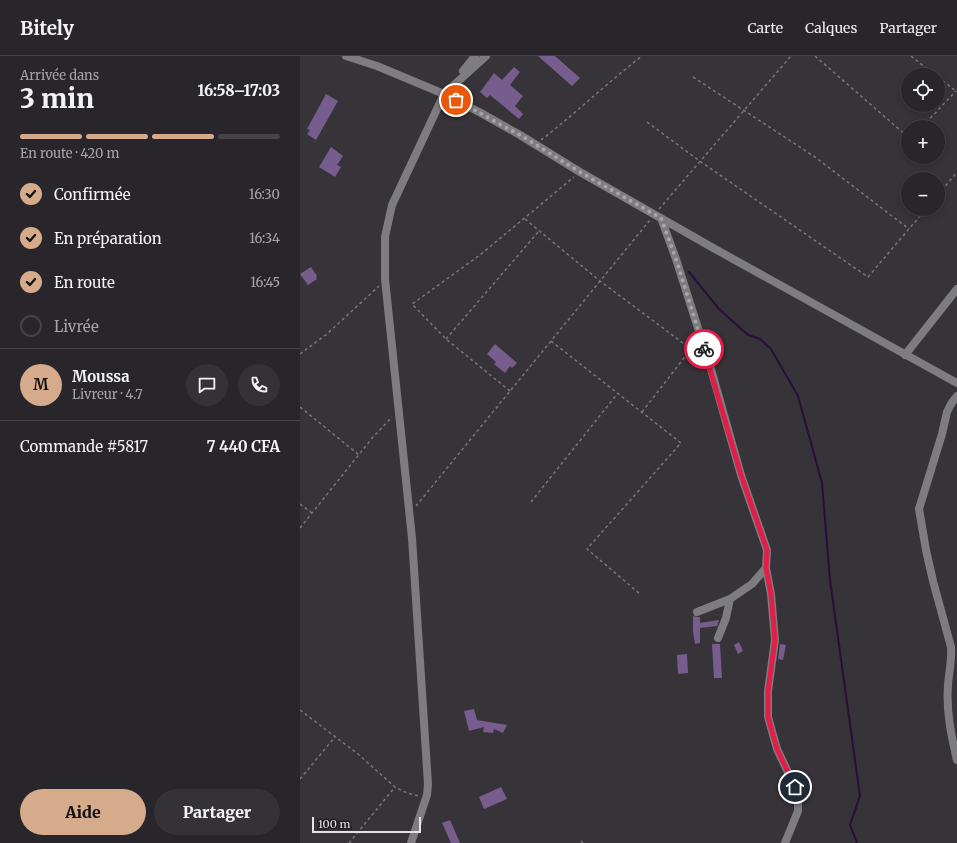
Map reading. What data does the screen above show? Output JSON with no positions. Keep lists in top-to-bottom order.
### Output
{
  "scale_bar": "100 m",
  "page": {
    "header": "Bitely",
    "nav": ["Carte", "Calques", "Partager"],
    "heading": ["3 min", "Arrivée dans", "16:58–17:03"],
    "panel": [
      "Moussa",
      "Livreur · 4.7",
      "Commande #5817",
      "7 440 CFA"
    ],
    "map_buttons": ["+", "−"],
    "bar": "En route · 420 m",
    "list": [
      ["Confirmée", "16:30"],
      ["En préparation", "16:34"],
      ["En route", "16:45"],
      "Livrée"
    ],
    "round": "M",
    "buttons": ["Aide", "Partager"],
    "scale": "100 m"
  }
}
